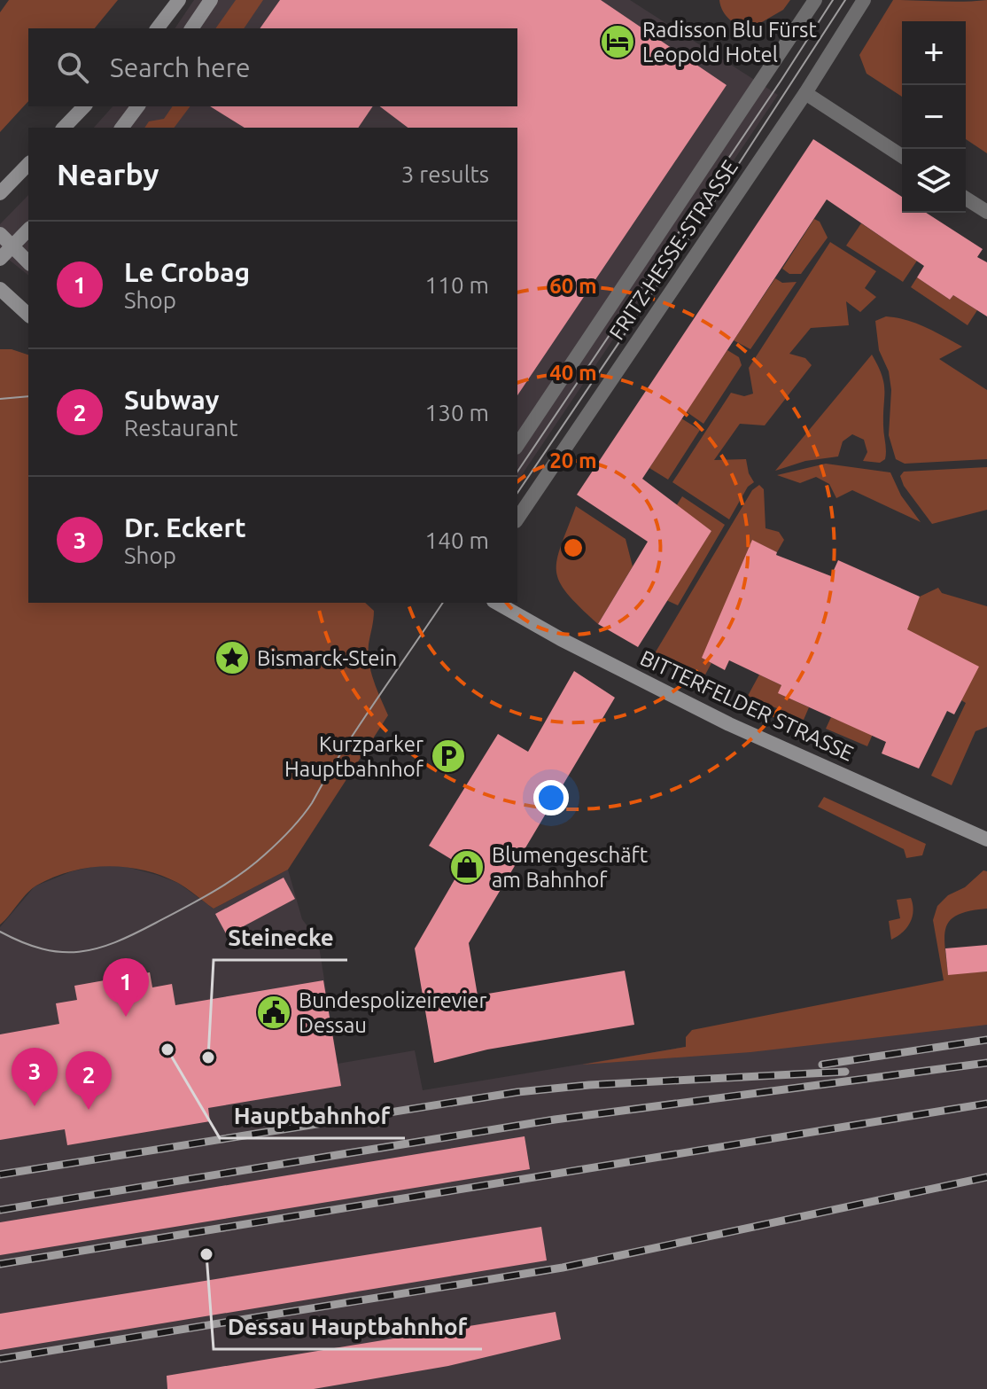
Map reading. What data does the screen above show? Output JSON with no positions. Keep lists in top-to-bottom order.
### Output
{
  "streets": {
    "street": ["FRITZ-HESSE-STRASSE", "BITTERFELDER STRASSE"]
  },
  "places": {
    "hotel": ["Radisson Blu Fürst Leopold Hotel"],
    "place": ["Bismarck-Stein"],
    "parking": ["Kurzparker Hauptbahnhof"],
    "shop": ["Blumengeschäft am Bahnhof"],
    "public building": ["Bundespolizeirevier Dessau"],
    "other": ["Hauptbahnhof", "Steinecke", "Dessau Hauptbahnhof"]
  },
  "page": {
    "map_buttons": ["+", "−"],
    "search": "Search here",
    "heading": ["Nearby", "3 results"],
    "list": [
      {
        "mark": "1",
        "name": "Le Crobag",
        "note": "Shop",
        "value": "110 m"
      },
      {
        "mark": "2",
        "name": "Subway",
        "note": "Restaurant",
        "value": "130 m"
      },
      {
        "mark": "3",
        "name": "Dr. Eckert",
        "note": "Shop",
        "value": "140 m"
      }
    ],
    "pins": ["1", "3", "2"]
  },
  "rings": ["60 m", "40 m", "20 m"]
}
